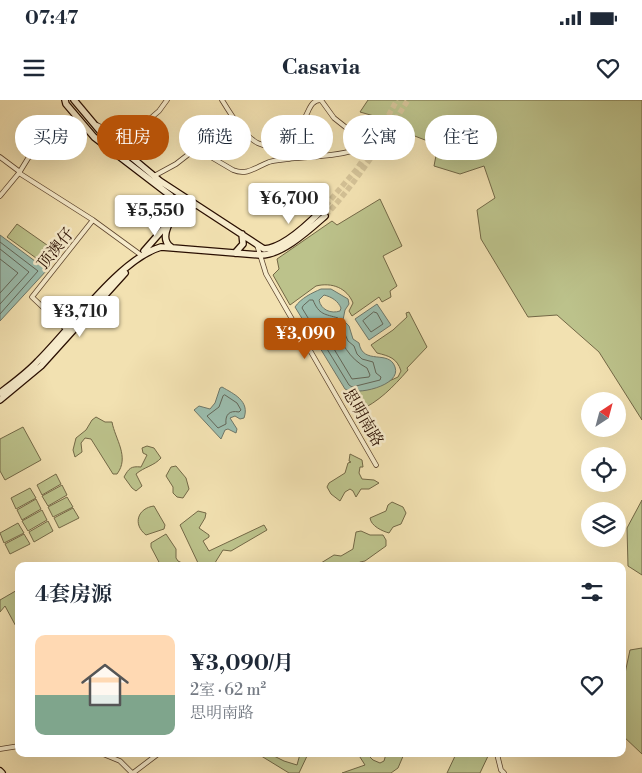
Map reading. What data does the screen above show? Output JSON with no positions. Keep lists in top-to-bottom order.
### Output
{
  "streets": {
    "street": ["顶澳仔", "思明南路"]
  },
  "north": "top right",
  "page": {
    "status": "07:47",
    "header": "Casavia",
    "chip": [
      "买房",
      "租房",
      "筛选",
      "新上",
      "公寓",
      "住宅"
    ],
    "price": [
      "¥6,700",
      "¥5,550",
      "¥3,710",
      "¥3,090"
    ],
    "heading": "4套房源",
    "list": [
      {
        "name": "¥3,090/月",
        "note": "2室 · 62 m² · 思明南路"
      }
    ]
  }
}
